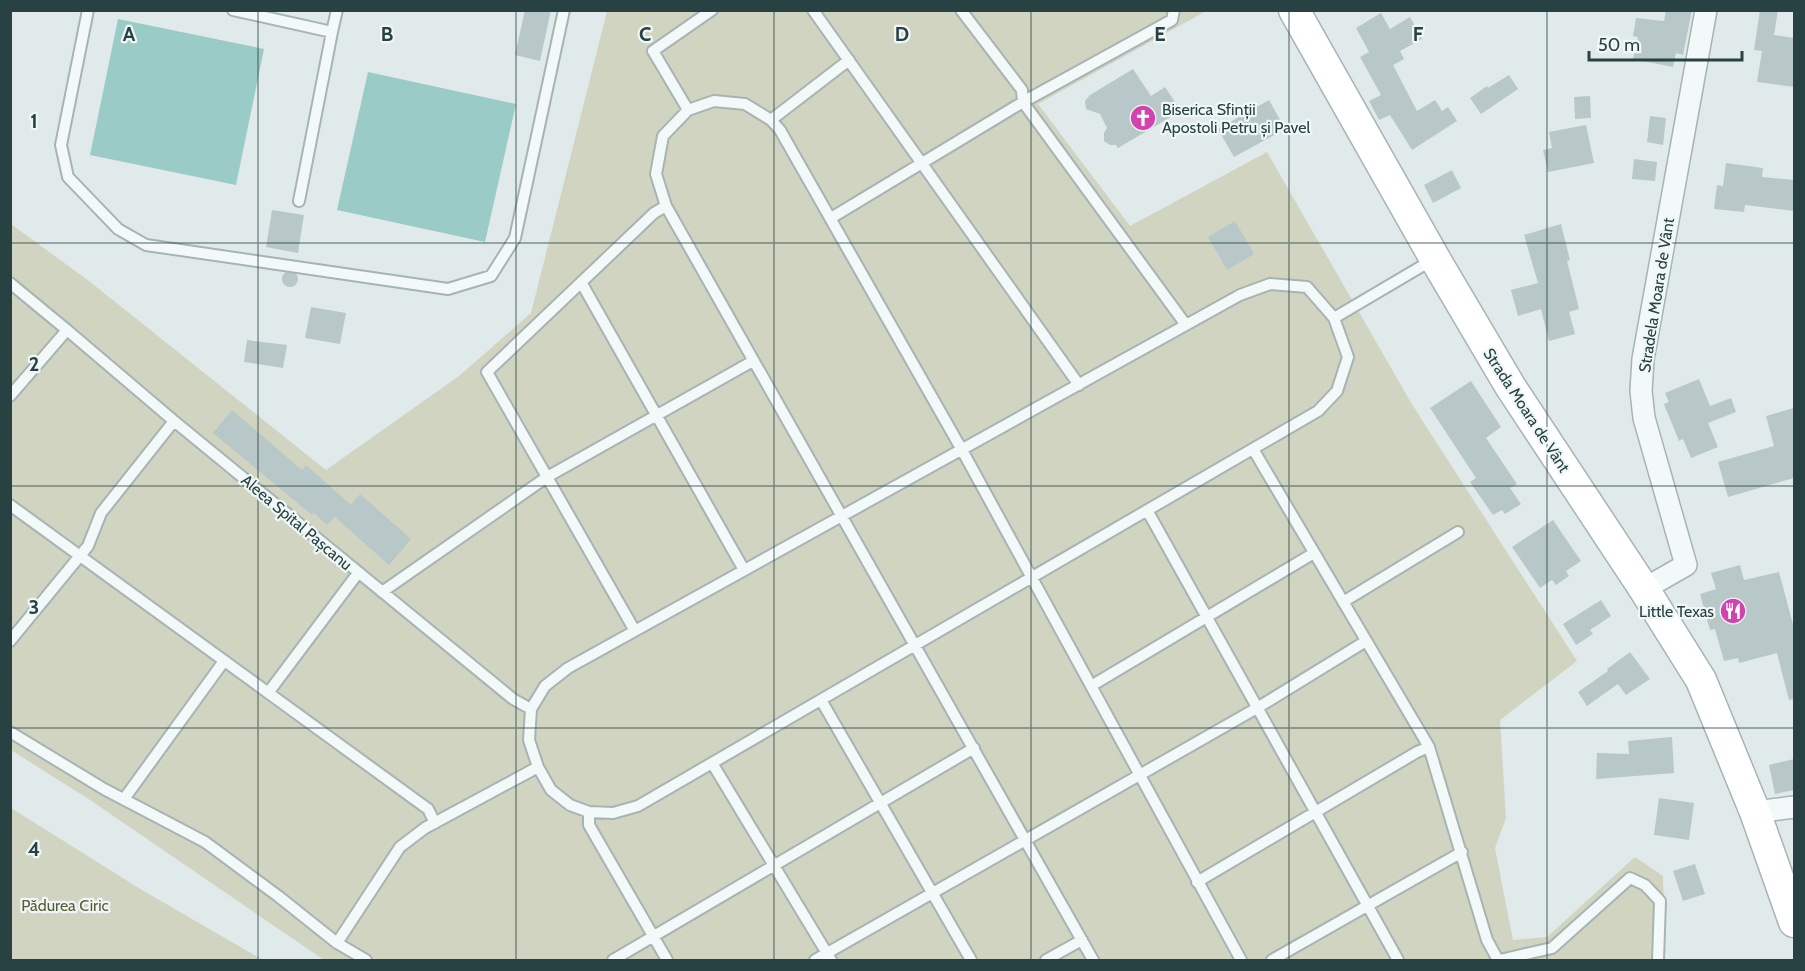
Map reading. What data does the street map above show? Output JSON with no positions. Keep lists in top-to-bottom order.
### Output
{
  "streets": {
    "main road": ["Strada Moara de Vânt"],
    "street": ["Stradela Moara de Vânt"],
    "lane": ["Aleea Spital Pașcanu"]
  },
  "crossings": [
    ["Stradela Moara de Vânt", "Strada Moara de Vânt"]
  ],
  "parks": ["Pădurea Ciric"],
  "places": {
    "church": ["Biserica Sfinții Apostoli Petru și Pavel"],
    "restaurant": ["Little Texas"]
  },
  "scale_bar": "50 m",
  "grid": {
    "columns": [
      "A",
      "B",
      "C",
      "D",
      "E",
      "F"
    ],
    "rows": [
      "1",
      "2",
      "3",
      "4"
    ]
  }
}
